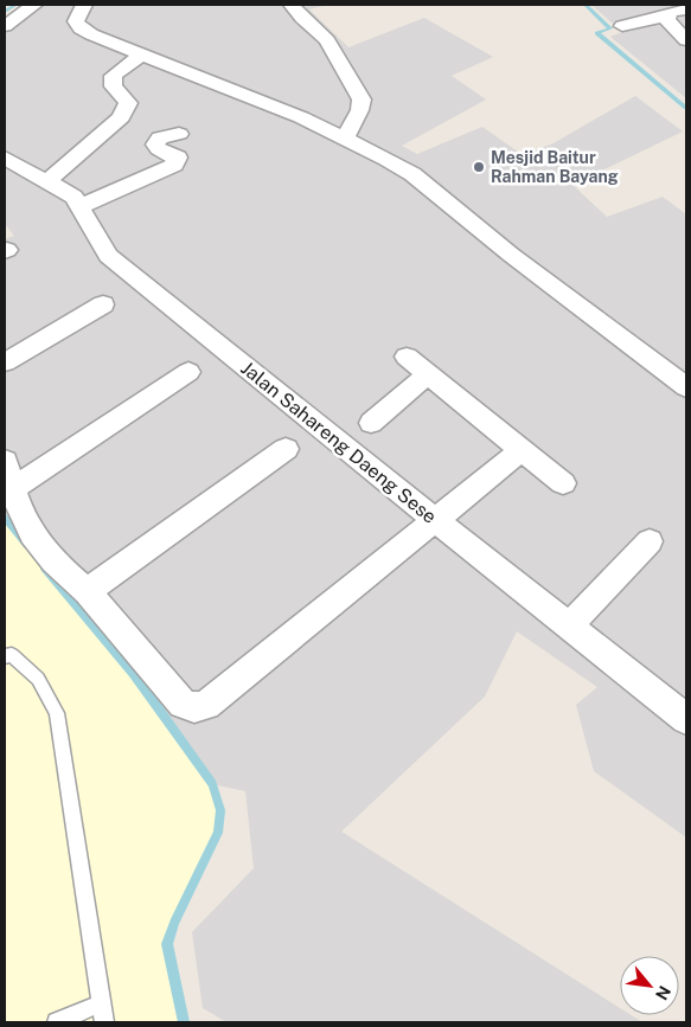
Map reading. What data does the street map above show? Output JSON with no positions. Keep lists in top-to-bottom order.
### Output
{
  "streets": {
    "street": ["Jalan Sahareng Daeng Sese"]
  },
  "places": ["Mesjid Baitur Rahman Bayang"],
  "north": "bottom right"
}
